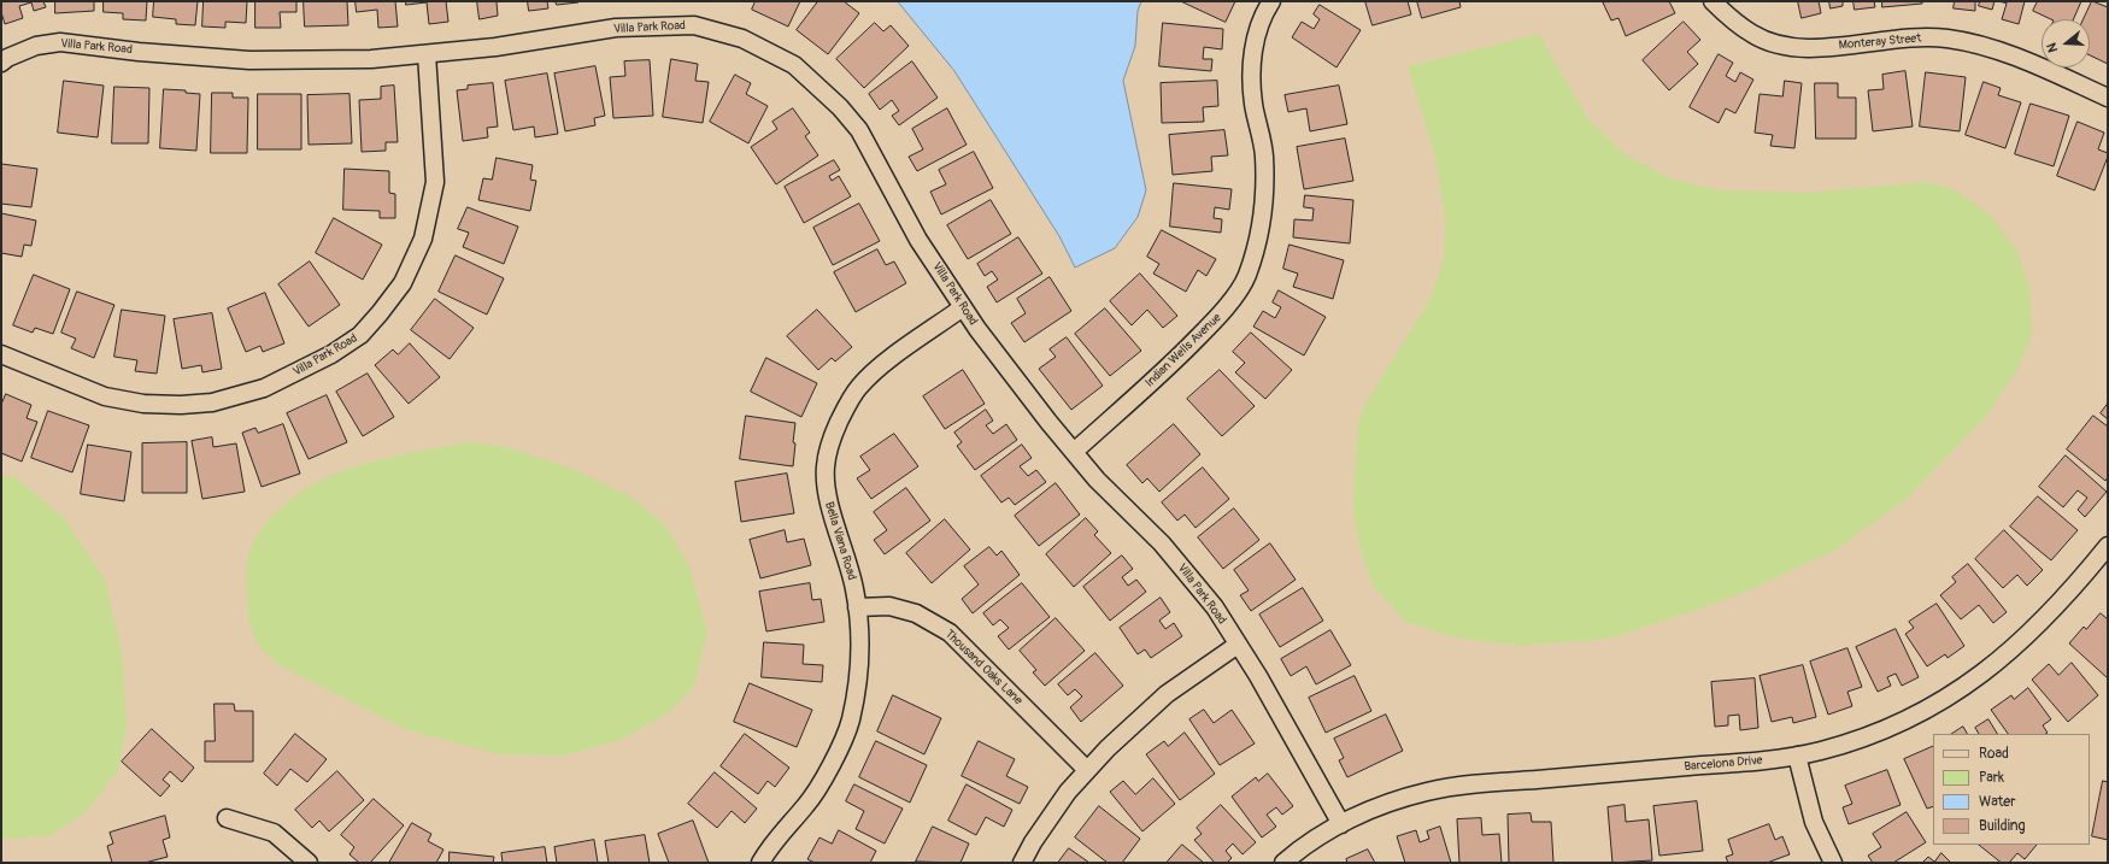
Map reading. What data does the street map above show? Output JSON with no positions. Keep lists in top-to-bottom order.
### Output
{
  "streets": {
    "street": [
      "Villa Park Road",
      "Monteray Street",
      "Indian Wells Avenue",
      "Bella Viana Road",
      "Thousand Oaks Lane",
      "Barcelona Drive"
    ]
  },
  "crossings": [
    ["Villa Park Road", "Indian Wells Avenue"],
    ["Villa Park Road", "Bella Viana Road"],
    ["Villa Park Road", "Barcelona Drive"],
    ["Bella Viana Road", "Thousand Oaks Lane"]
  ],
  "legend": [
    "Road",
    "Park",
    "Water",
    "Building"
  ],
  "north": "left"
}
